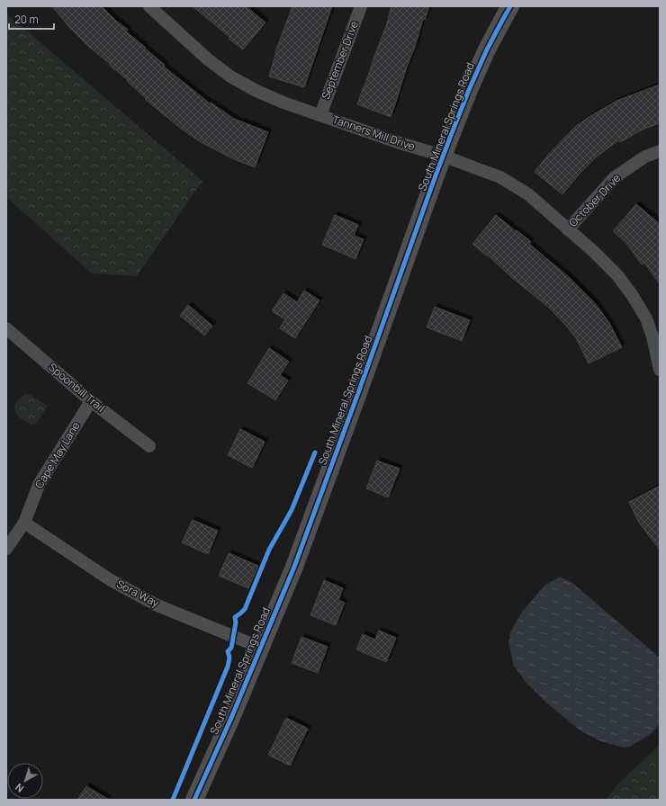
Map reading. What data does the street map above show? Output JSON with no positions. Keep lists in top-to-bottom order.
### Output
{
  "streets": {
    "street": [
      "September Drive",
      "South Mineral Springs Road",
      "Tanners Mill Drive",
      "October Drive",
      "Spoonbill Trail",
      "Cape May Lane",
      "Sora Way"
    ]
  },
  "crossings": [
    ["September Drive", "Tanners Mill Drive"],
    ["South Mineral Springs Road", "Tanners Mill Drive"],
    ["South Mineral Springs Road", "Sora Way"],
    ["Tanners Mill Drive", "October Drive"],
    ["Spoonbill Trail", "Cape May Lane"],
    ["Cape May Lane", "Sora Way"]
  ],
  "scale_bar": "20 m",
  "north": "bottom left"
}
